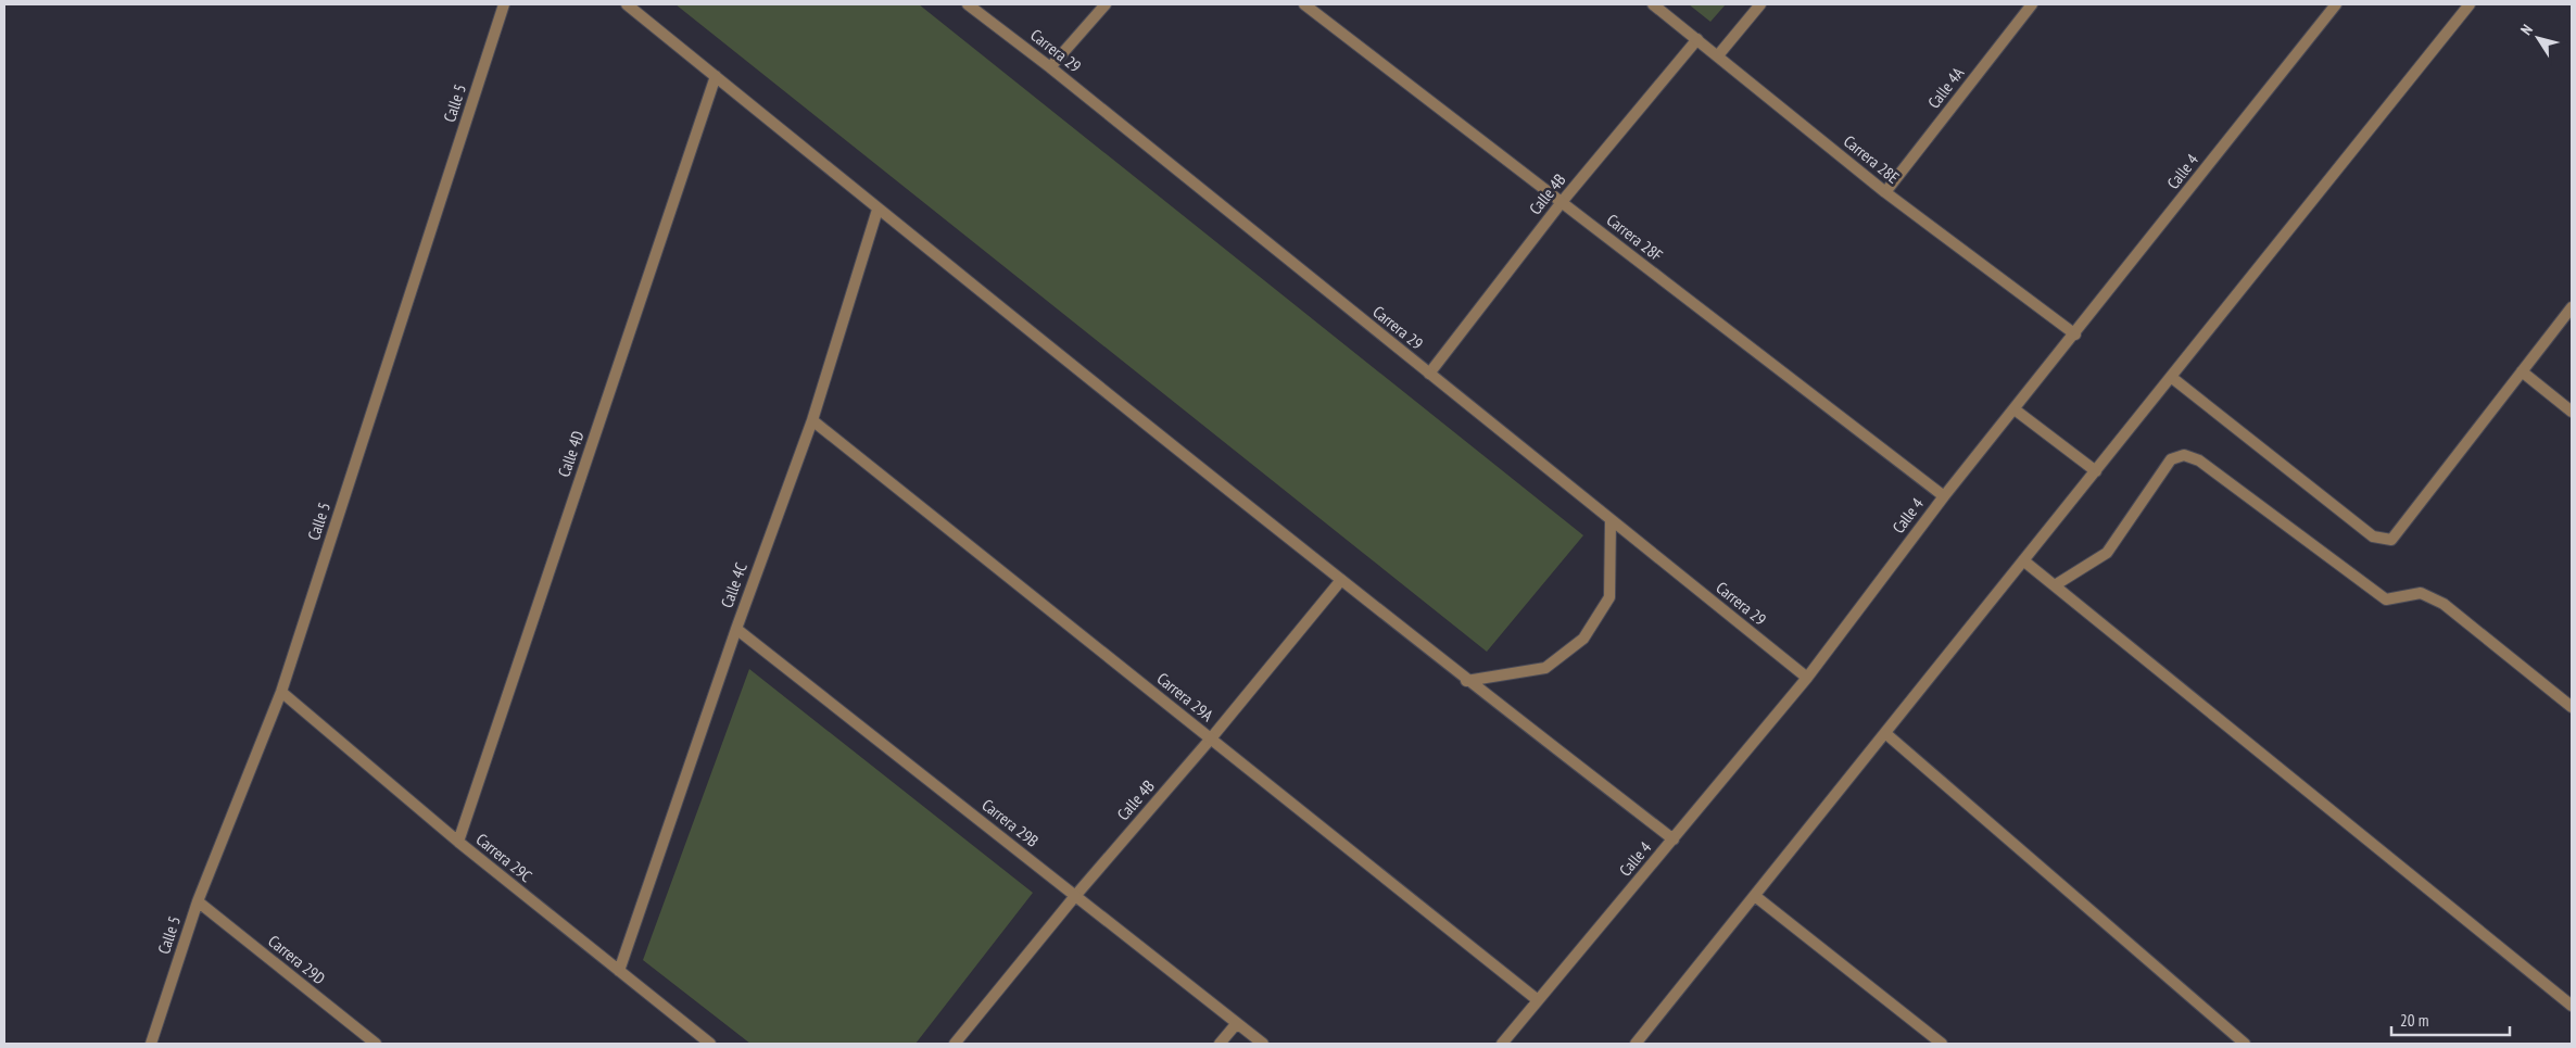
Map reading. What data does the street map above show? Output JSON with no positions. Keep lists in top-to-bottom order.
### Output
{
  "streets": {
    "street": [
      "Carrera 29",
      "Calle 4A",
      "Calle 5",
      "Carrera 28E",
      "Calle 4",
      "Calle 4B",
      "Carrera 28F",
      "Calle 4D",
      "Calle 4C",
      "Carrera 29A",
      "Carrera 29B",
      "Carrera 29C",
      "Carrera 29D"
    ]
  },
  "crossings": [
    ["Carrera 29", "Calle 4"],
    ["Carrera 29", "Calle 4B"],
    ["Calle 4A", "Carrera 28E"],
    ["Calle 5", "Carrera 29C"],
    ["Calle 5", "Carrera 29D"],
    ["Carrera 28E", "Calle 4"],
    ["Carrera 28E", "Calle 4B"],
    ["Calle 4", "Carrera 28F"],
    ["Calle 4", "Carrera 29A"],
    ["Calle 4B", "Carrera 28F"],
    ["Calle 4B", "Carrera 29A"],
    ["Calle 4B", "Carrera 29B"],
    ["Calle 4D", "Carrera 29C"],
    ["Calle 4C", "Carrera 29A"],
    ["Calle 4C", "Carrera 29B"],
    ["Calle 4C", "Carrera 29C"]
  ],
  "scale_bar": "20 m",
  "north": "top left"
}
